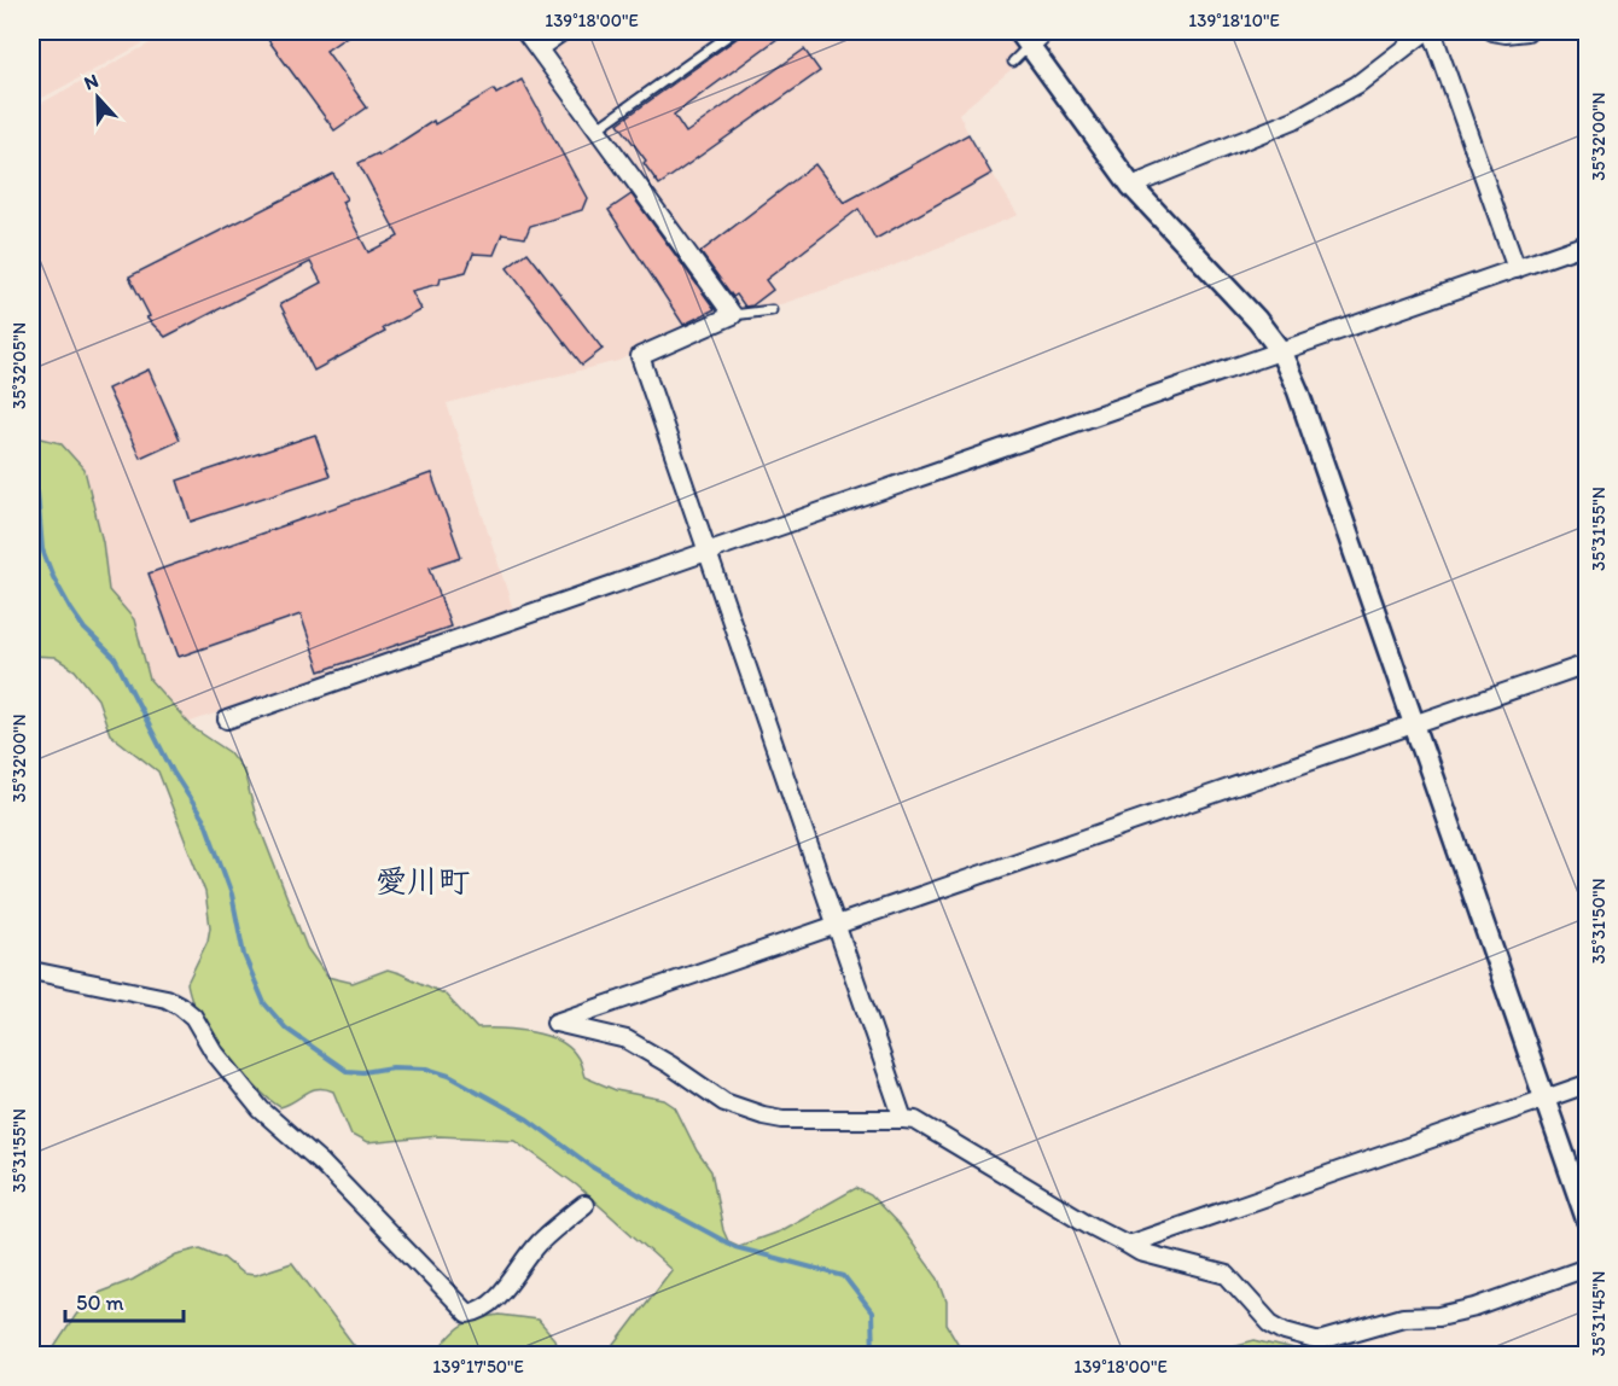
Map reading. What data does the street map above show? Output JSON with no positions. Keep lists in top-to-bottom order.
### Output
{
  "districts": ["愛川町"],
  "scale_bar": "50 m",
  "north": "top",
  "coordinates": [
    "139°18'00\"E",
    "139°18'10\"E",
    "35°32'00\"N",
    "35°32'05\"N",
    "35°31'55\"N",
    "35°31'50\"N",
    "35°31'45\"N",
    "139°17'50\"E"
  ]
}
